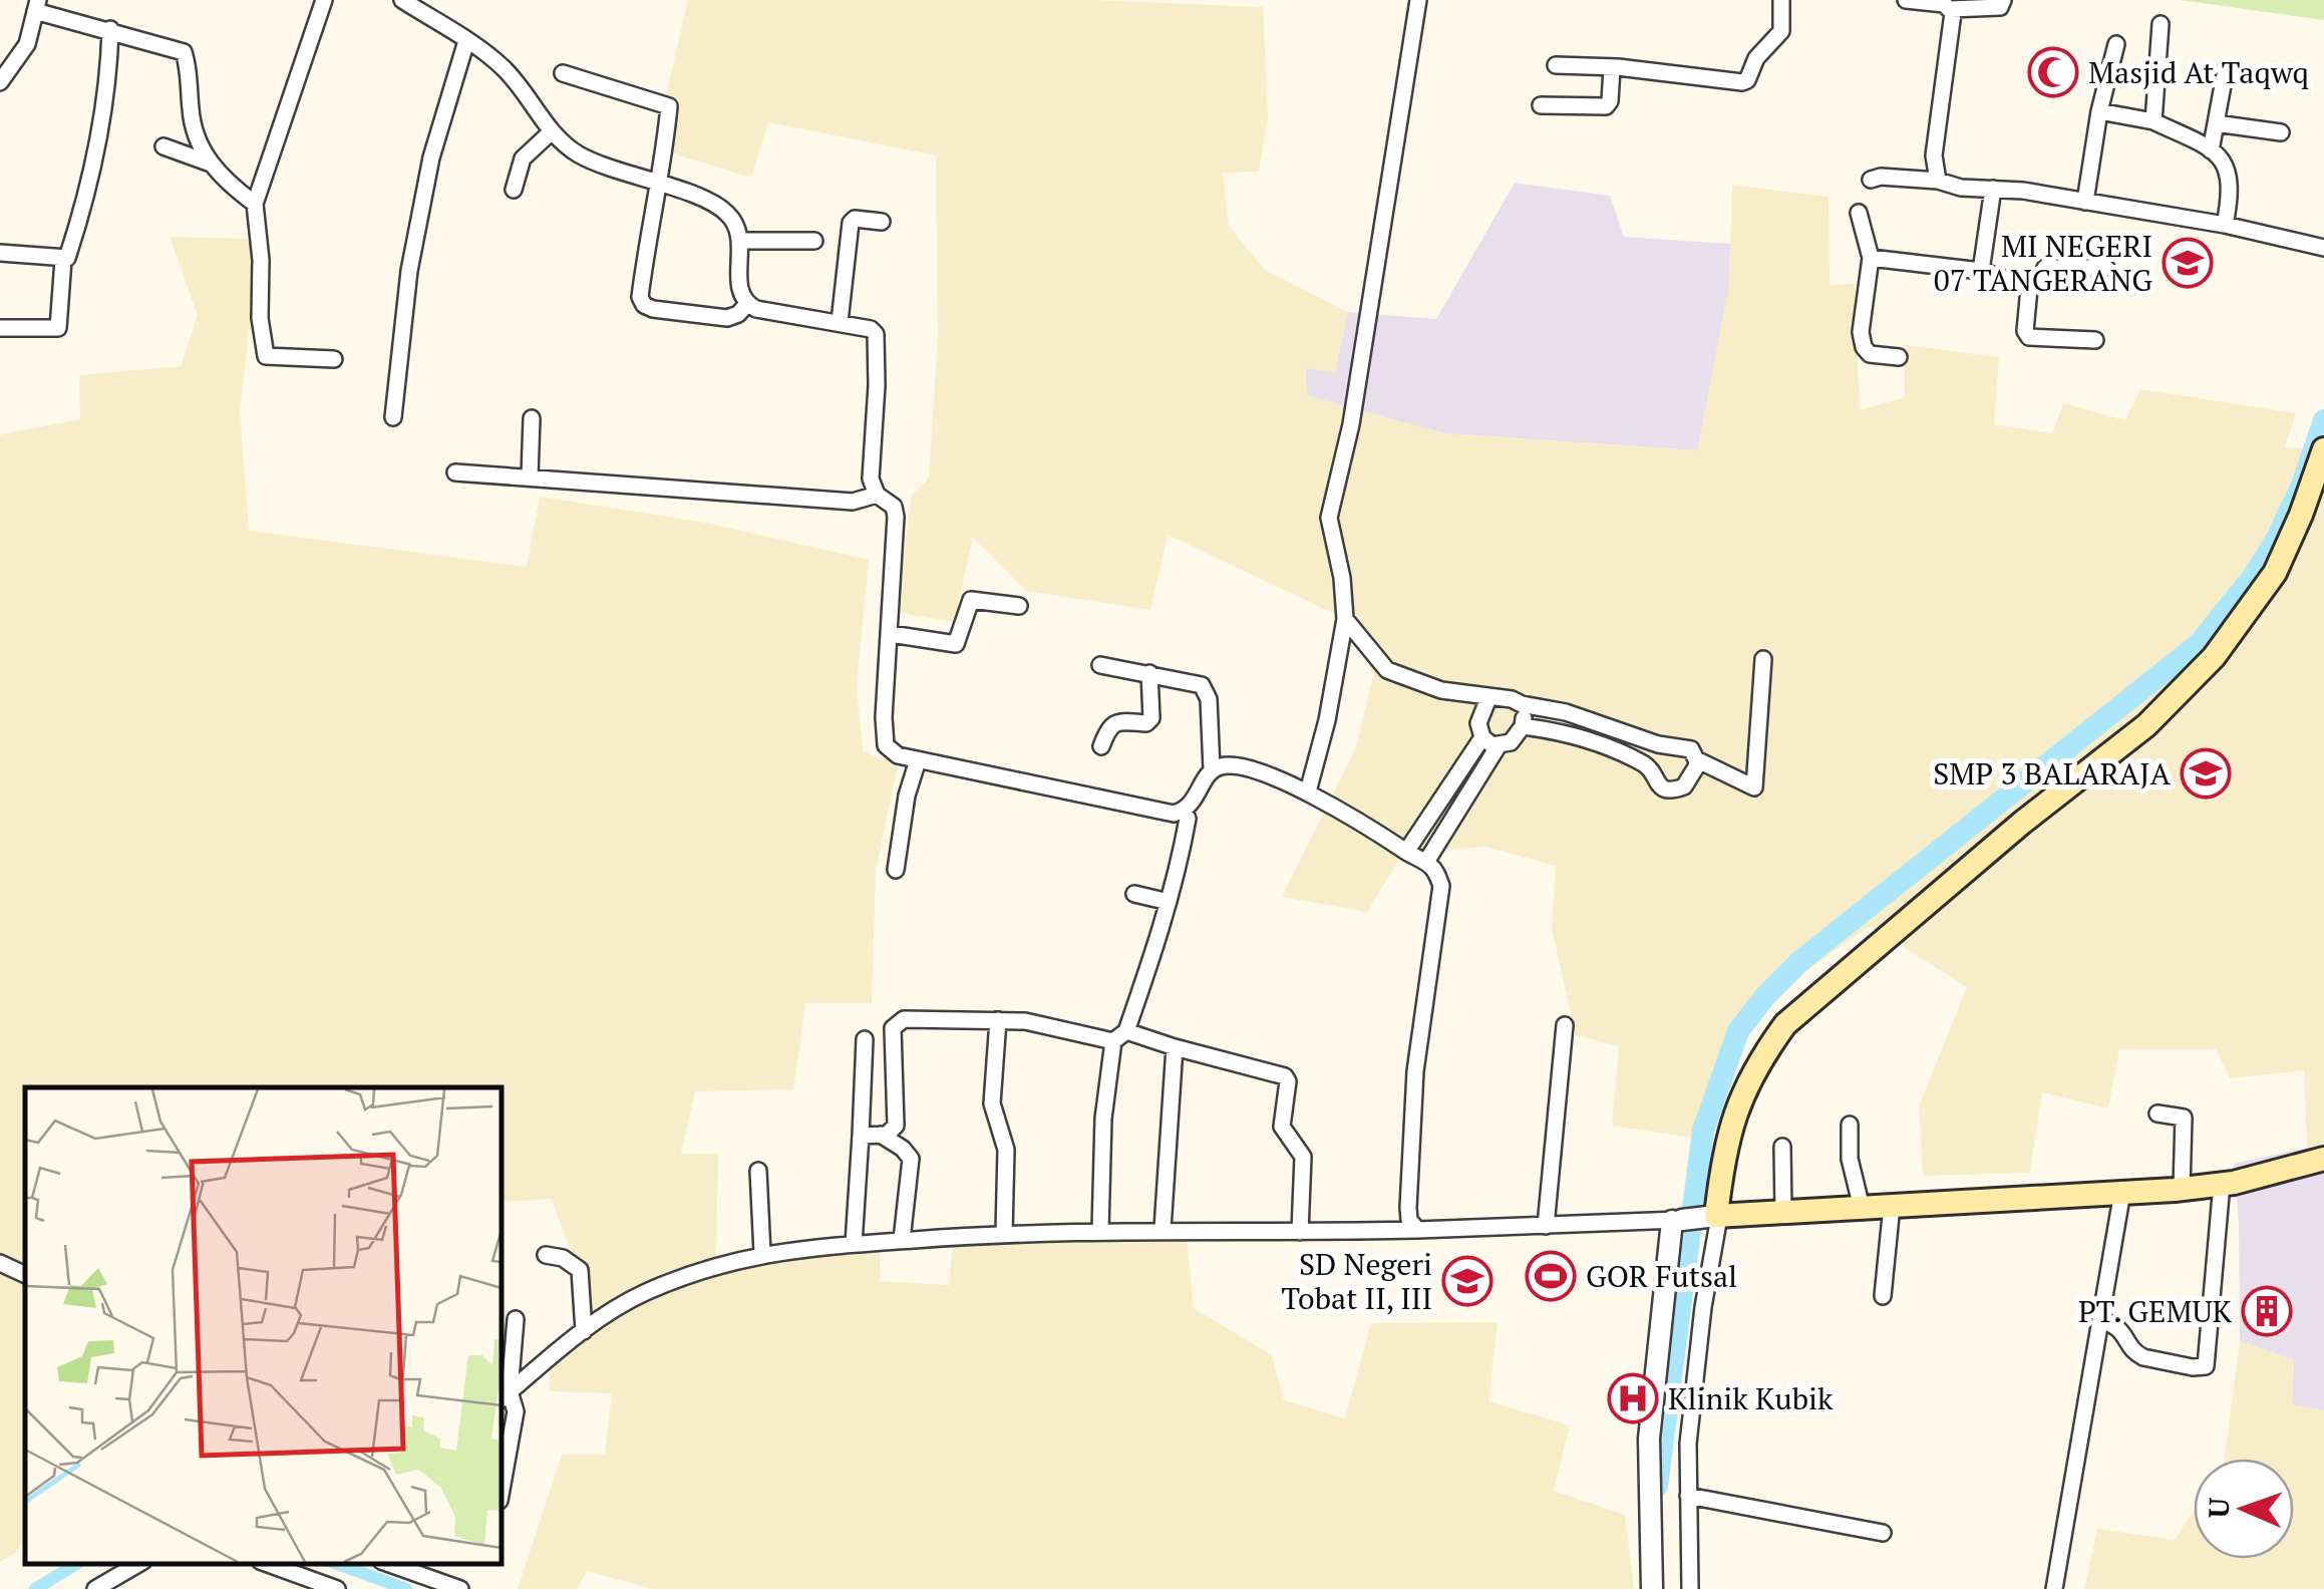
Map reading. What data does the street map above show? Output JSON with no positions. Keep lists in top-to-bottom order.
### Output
{
  "places": {
    "mosque": ["Masjid At Taqwq"],
    "school or university": ["MI NEGERI 07 TANGERANG", "SMP 3 BALARAJA", "SD Negeri Tobat II, III"],
    "sports": ["GOR Futsal"],
    "building": ["PT. GEMUK"],
    "hospital": ["Klinik Kubik"]
  },
  "north": "left"
}
